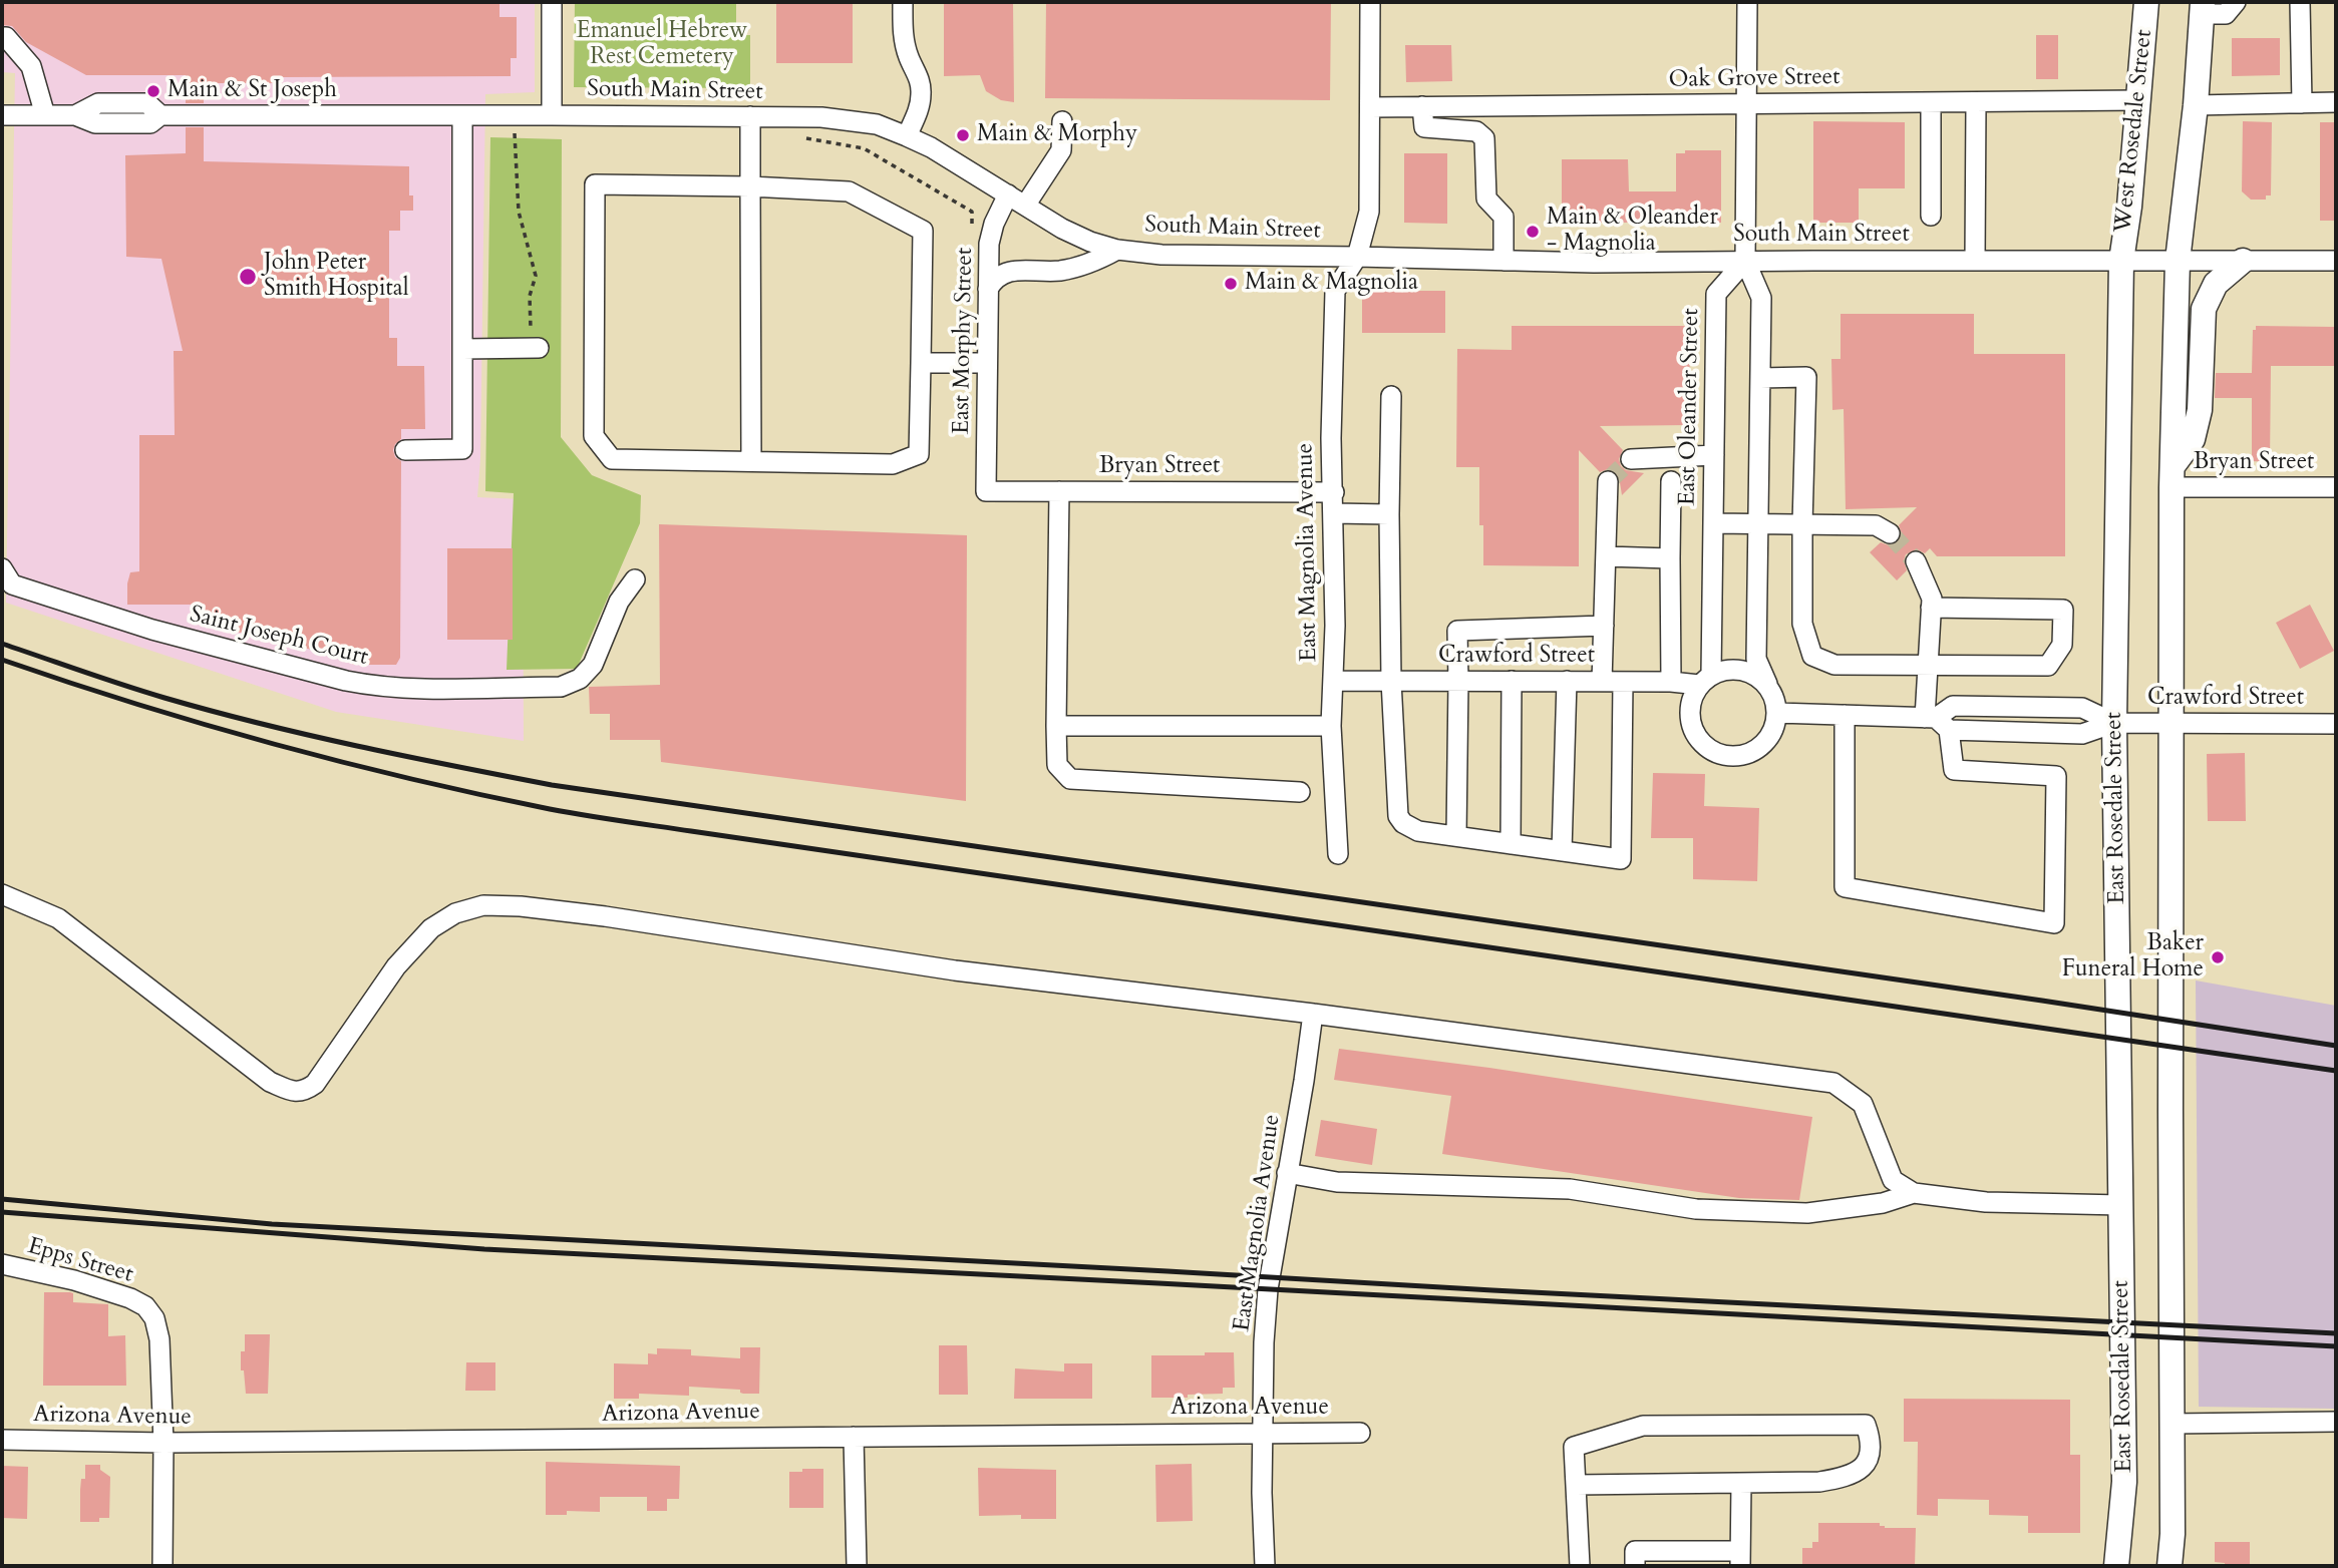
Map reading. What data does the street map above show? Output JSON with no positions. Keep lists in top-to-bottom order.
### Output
{
  "streets": {
    "main road": ["West Rosedale Street", "East Rosedale Street"],
    "street": [
      "Oak Grove Street",
      "South Main Street",
      "East Morphy Street",
      "East Oleander Street",
      "Bryan Street",
      "East Magnolia Avenue",
      "Saint Joseph Court",
      "Crawford Street",
      "Epps Street",
      "Arizona Avenue"
    ]
  },
  "crossings": [
    ["Oak Grove Street", "West Rosedale Street"],
    ["Oak Grove Street", "East Magnolia Avenue"],
    ["South Main Street", "West Rosedale Street"],
    ["South Main Street", "East Morphy Street"],
    ["South Main Street", "East Oleander Street"],
    ["South Main Street", "East Magnolia Avenue"],
    ["South Main Street", "East Rosedale Street"],
    ["West Rosedale Street", "East Rosedale Street"],
    ["East Morphy Street", "Bryan Street"],
    ["East Oleander Street", "Crawford Street"],
    ["Bryan Street", "East Magnolia Avenue"],
    ["Bryan Street", "East Rosedale Street"],
    ["East Magnolia Avenue", "Crawford Street"],
    ["East Magnolia Avenue", "Arizona Avenue"],
    ["Crawford Street", "East Rosedale Street"],
    ["Epps Street", "Arizona Avenue"]
  ],
  "parks": ["Emanuel Hebrew Rest Cemetery"],
  "places": [
    "Main & St Joseph",
    "Main & Morphy",
    "Main & Oleander - Magnolia",
    "John Peter Smith Hospital",
    "Main & Magnolia",
    "Baker Funeral Home"
  ]
}
